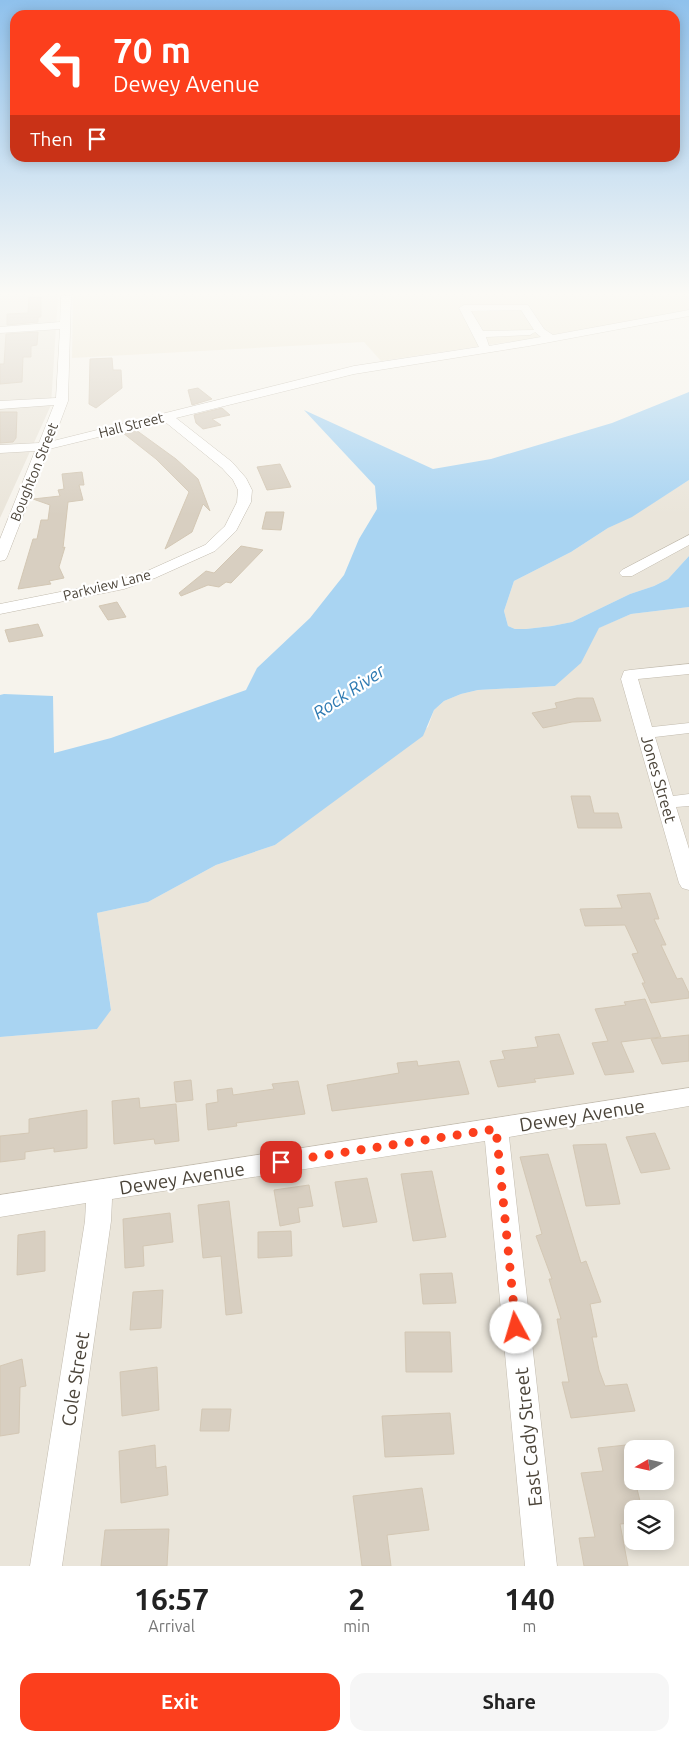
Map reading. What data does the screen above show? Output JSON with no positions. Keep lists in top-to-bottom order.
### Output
{
  "streets": {
    "street": [
      "Hall Street",
      "Boughton Street",
      "Parkview Lane",
      "Jones Street",
      "Dewey Avenue",
      "Cole Street",
      "East Cady Street"
    ]
  },
  "crossings": [
    ["Hall Street", "Boughton Street"],
    ["Hall Street", "Parkview Lane"],
    ["Dewey Avenue", "Cole Street"],
    ["Dewey Avenue", "East Cady Street"]
  ],
  "water": ["Rock River"],
  "north": "left",
  "page": {
    "turn": ["70 m", "Dewey Avenue"],
    "then": "Then",
    "eta": [
      "16:57",
      "Arrival",
      "2",
      "min",
      "140",
      "m"
    ],
    "buttons": ["Exit", "Share"]
  }
}
